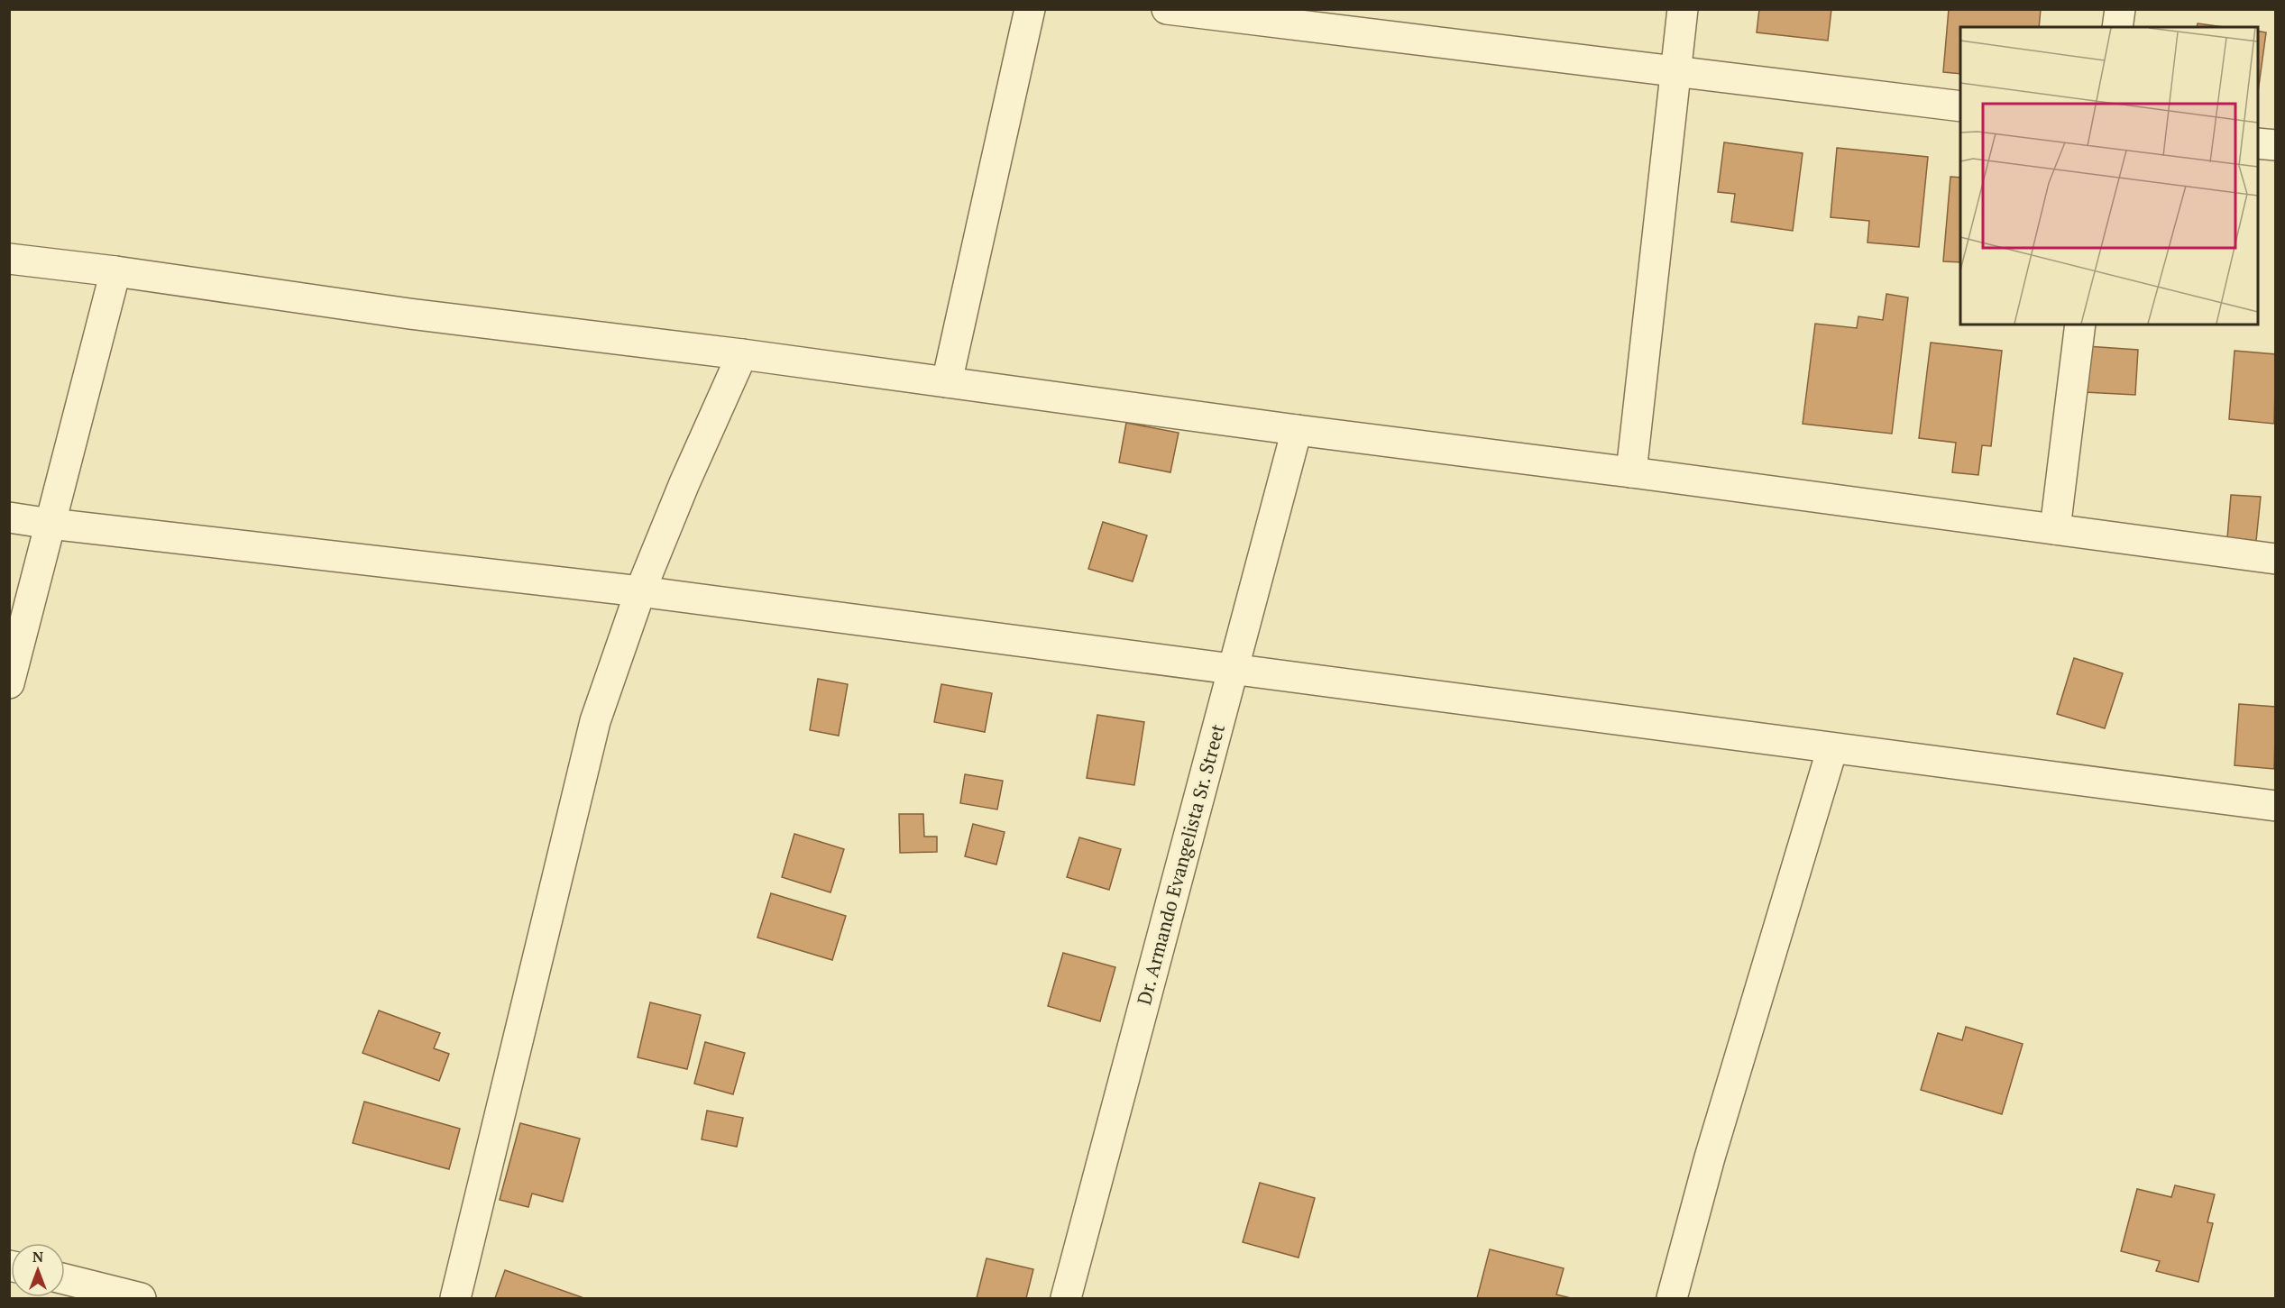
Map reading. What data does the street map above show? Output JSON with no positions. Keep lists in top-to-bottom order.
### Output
{
  "streets": {
    "street": ["Dr. Armando Evangelista Sr. Street"]
  },
  "north": "top"
}
